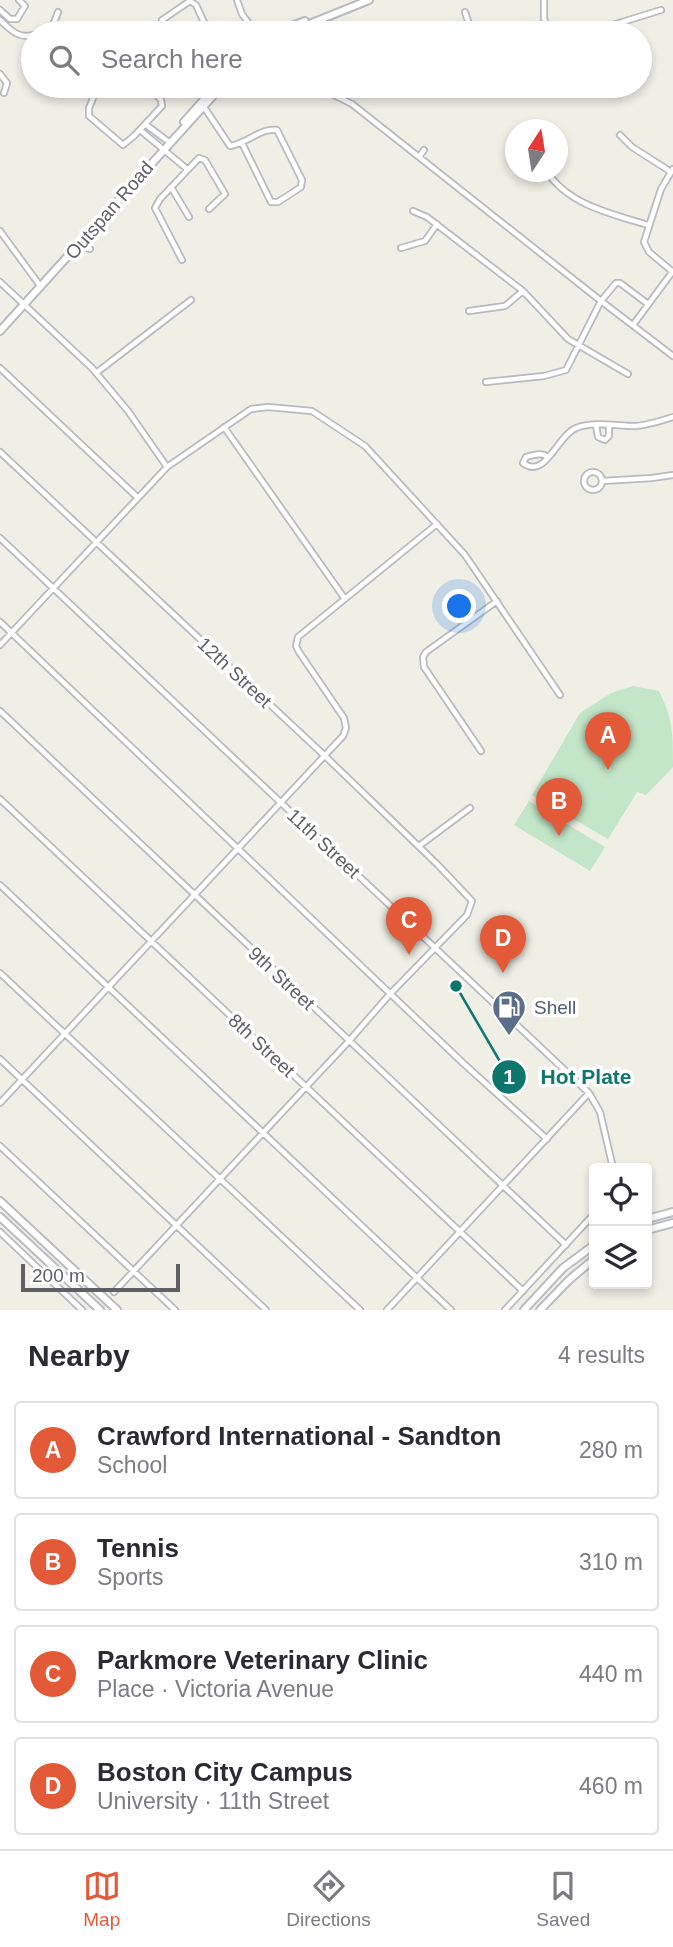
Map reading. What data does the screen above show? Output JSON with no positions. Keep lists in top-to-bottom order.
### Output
{
  "streets": {
    "main road": ["Outspan Road"],
    "street": [
      "12th Street",
      "11th Street",
      "9th Street",
      "8th Street"
    ]
  },
  "crossings": [
    ["12th Street", "11th Street"]
  ],
  "places": {
    "other": ["Hot Plate"],
    "fuel station": ["Shell"]
  },
  "scale_bar": "200 m",
  "north": "top",
  "page": {
    "search": "Search here",
    "pins": [
      "A",
      "B",
      "C",
      "D"
    ],
    "scale": "200 m",
    "heading": ["Nearby", "4 results"],
    "list": [
      {
        "mark": "A",
        "name": "Crawford International - Sandton",
        "note": "School",
        "value": "280 m"
      },
      {
        "mark": "B",
        "name": "Tennis",
        "note": "Sports",
        "value": "310 m"
      },
      {
        "mark": "C",
        "name": "Parkmore Veterinary Clinic",
        "note": "Place · Victoria Avenue",
        "value": "440 m"
      },
      {
        "mark": "D",
        "name": "Boston City Campus",
        "note": "University · 11th Street",
        "value": "460 m"
      }
    ],
    "nav": ["Map", "Directions", "Saved"]
  }
}
